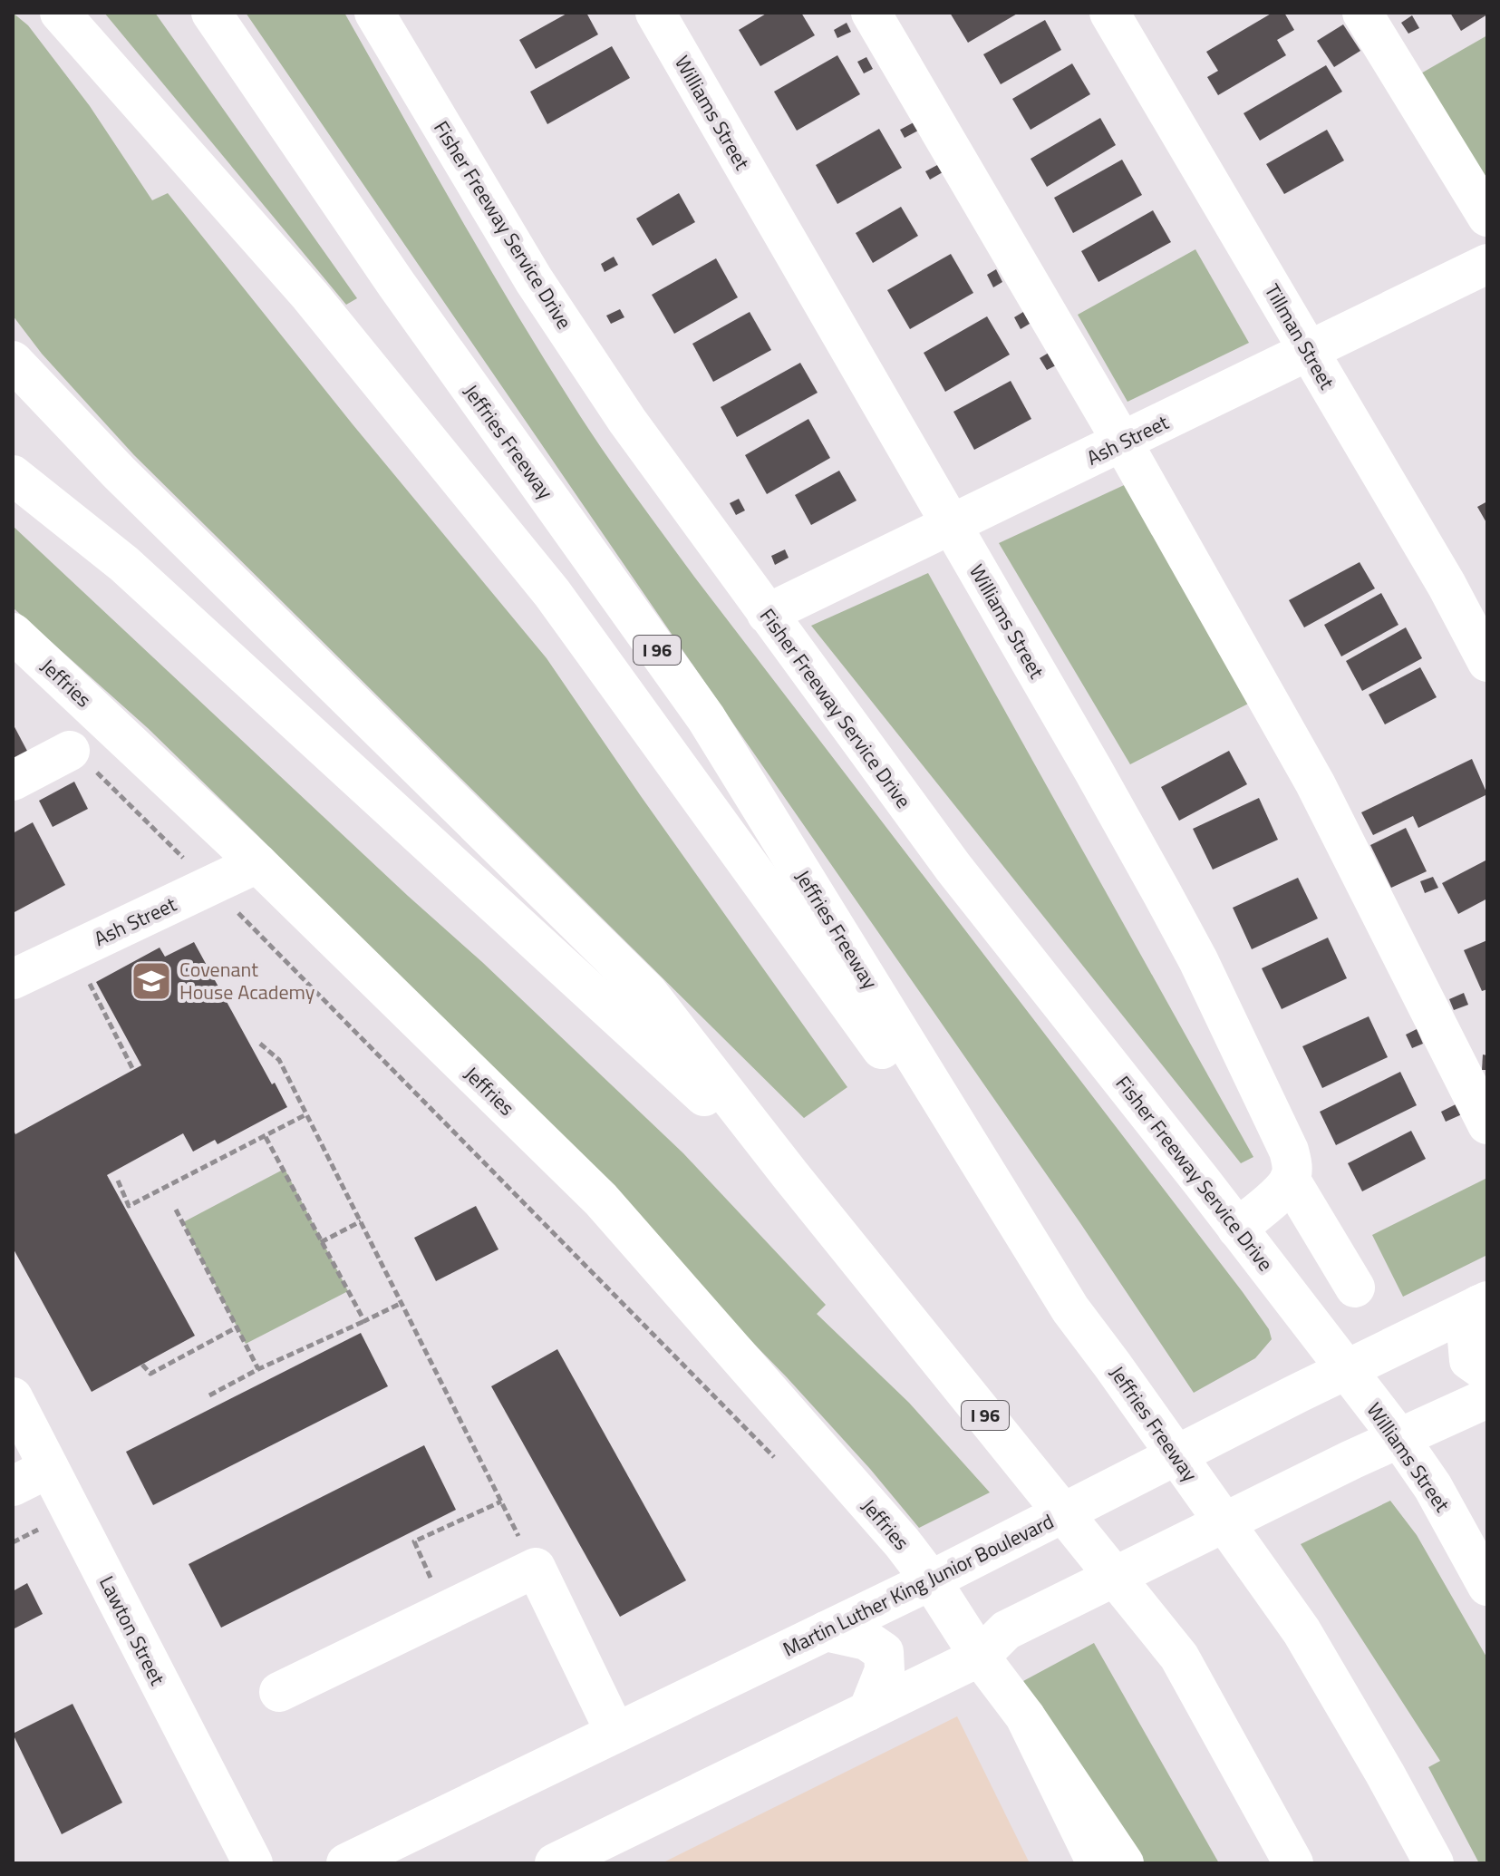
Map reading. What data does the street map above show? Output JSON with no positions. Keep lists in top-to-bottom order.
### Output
{
  "streets": {
    "main road": [
      "Williams Street",
      "Fisher Freeway Service Drive",
      "Tillman Street",
      "Ash Street",
      "Jeffries Freeway",
      "I 96",
      "Jeffries",
      "Martin Luther King Junior Boulevard",
      "Lawton Street"
    ]
  },
  "crossings": [
    ["Williams Street", "Fisher Freeway Service Drive"],
    ["Williams Street", "Ash Street"],
    ["Williams Street", "Martin Luther King Junior Boulevard"],
    ["Fisher Freeway Service Drive", "Ash Street"],
    ["Fisher Freeway Service Drive", "Martin Luther King Junior Boulevard"],
    ["Tillman Street", "Ash Street"],
    ["Ash Street", "Jeffries"],
    ["Jeffries", "Martin Luther King Junior Boulevard"]
  ],
  "places": {
    "school or university": ["Covenant House Academy"]
  }
}
